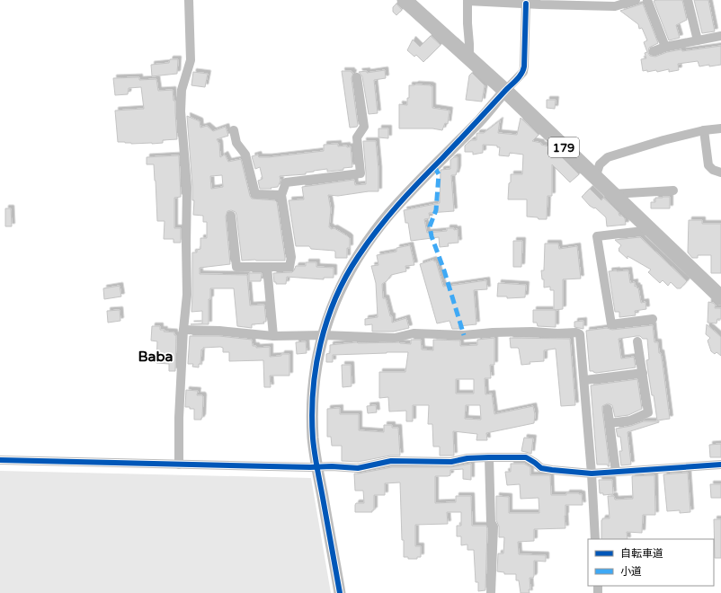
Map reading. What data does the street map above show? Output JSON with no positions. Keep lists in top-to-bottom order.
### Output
{
  "streets": {
    "highway": ["179"]
  },
  "districts": ["Baba"],
  "legend": ["自転車道", "小道"]
}
